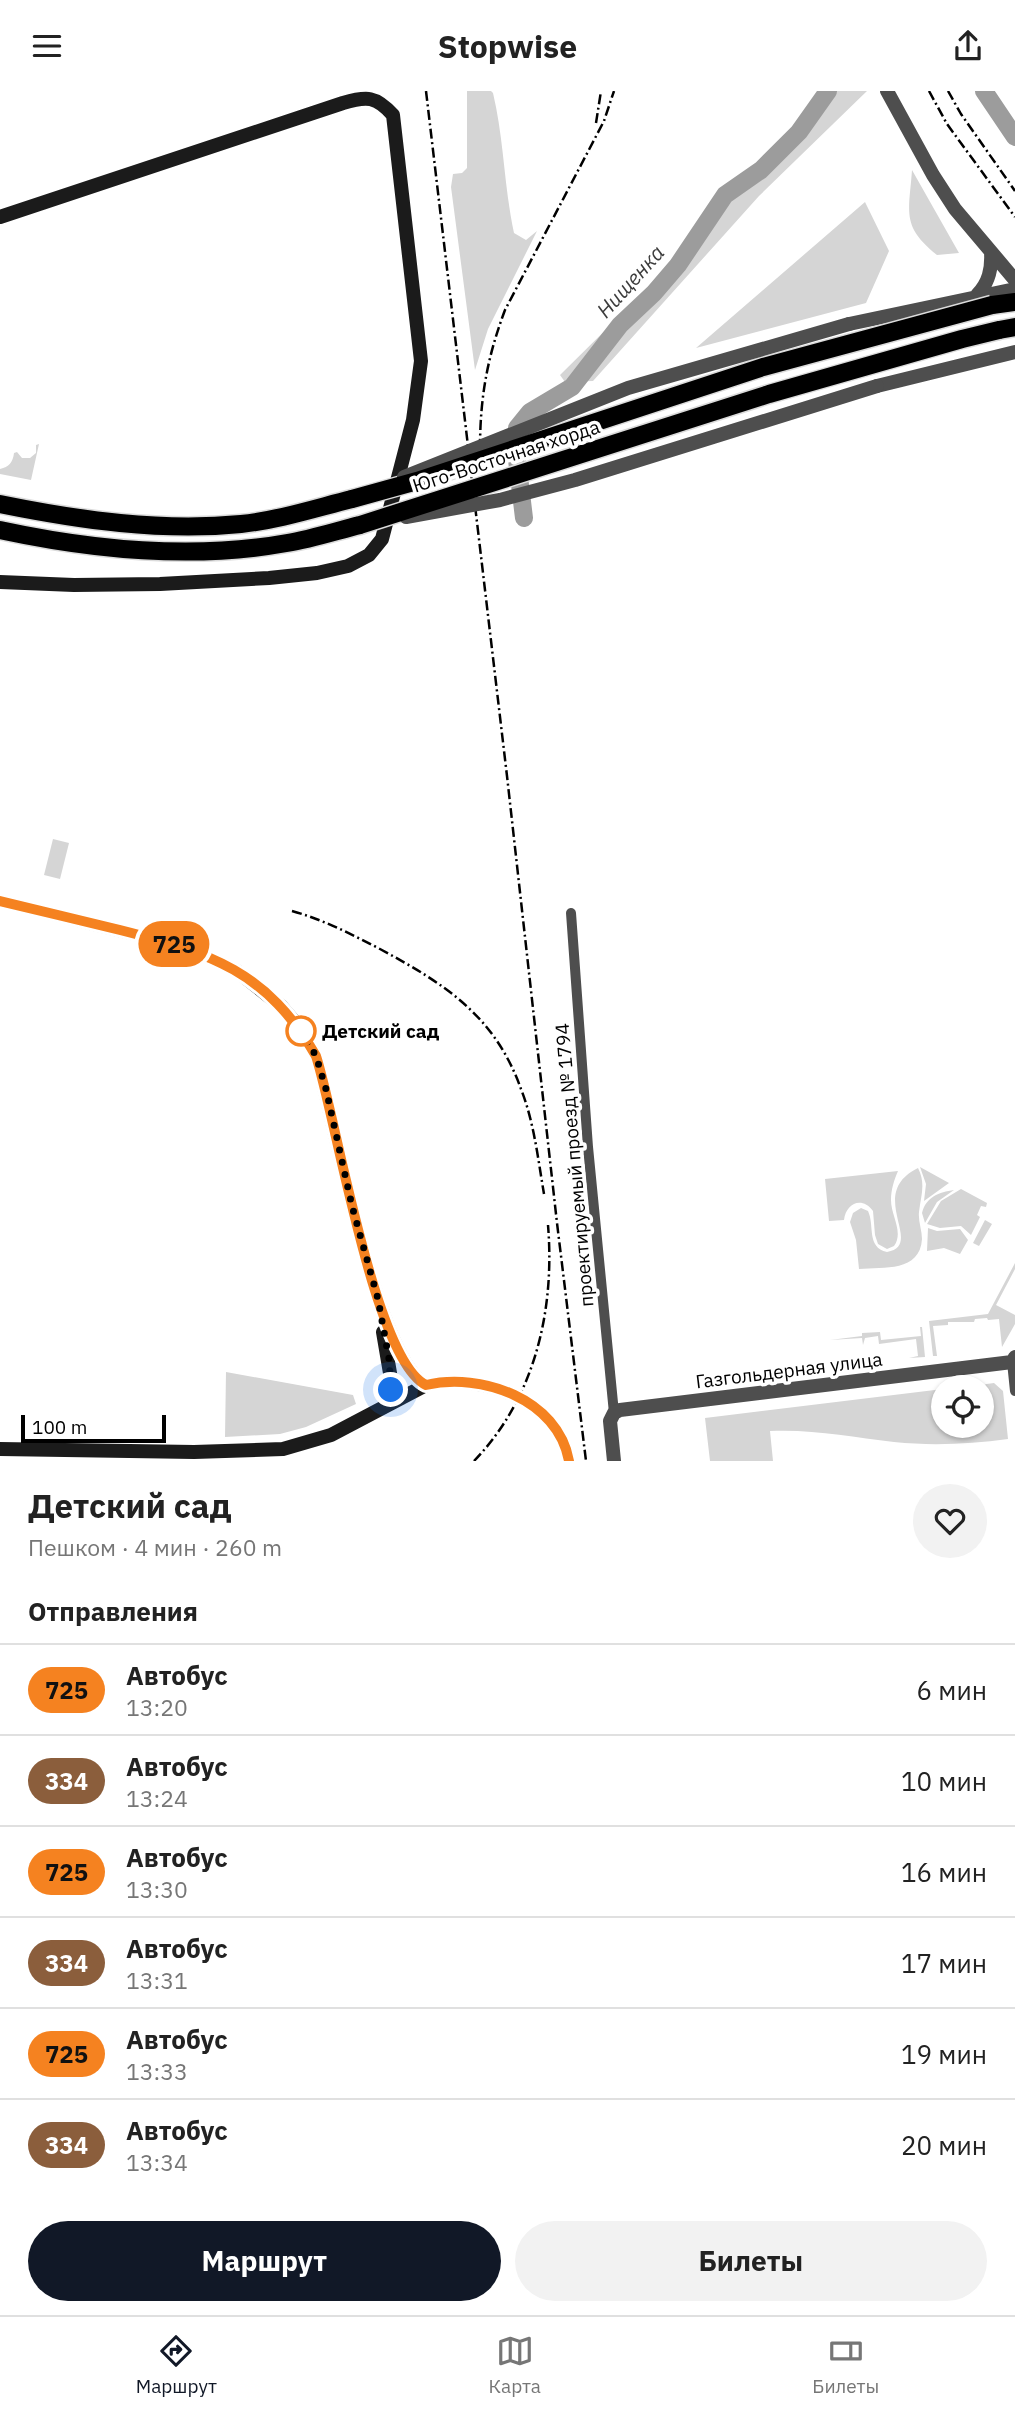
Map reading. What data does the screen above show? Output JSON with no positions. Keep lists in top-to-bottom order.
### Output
{
  "streets": {
    "main road": ["Юго-Восточная хорда"],
    "street": ["проектируемый проезд № 1794", "Газгольдерная улица"]
  },
  "crossings": [
    ["проектируемый проезд № 1794", "Газгольдерная улица"]
  ],
  "water": ["Нищенка"],
  "places": ["Детский сад"],
  "lines": ["bus line 725"],
  "scale_bar": "100 m",
  "page": {
    "header": "Stopwise",
    "on_map": "725",
    "scale": "100 m",
    "heading": [
      ["Детский сад", "Пешком · 4 мин · 260 m"],
      "Отправления"
    ],
    "list": [
      {
        "mark": "725",
        "name": "Автобус",
        "note": "13:20",
        "value": "6 мин"
      },
      {
        "mark": "334",
        "name": "Автобус",
        "note": "13:24",
        "value": "10 мин"
      },
      {
        "mark": "725",
        "name": "Автобус",
        "note": "13:30",
        "value": "16 мин"
      },
      {
        "mark": "334",
        "name": "Автобус",
        "note": "13:31",
        "value": "17 мин"
      },
      {
        "mark": "725",
        "name": "Автобус",
        "note": "13:33",
        "value": "19 мин"
      },
      {
        "mark": "334",
        "name": "Автобус",
        "note": "13:34",
        "value": "20 мин"
      }
    ],
    "buttons": ["Маршрут", "Билеты"],
    "tabs": ["Маршрут", "Карта", "Билеты"]
  }
}
